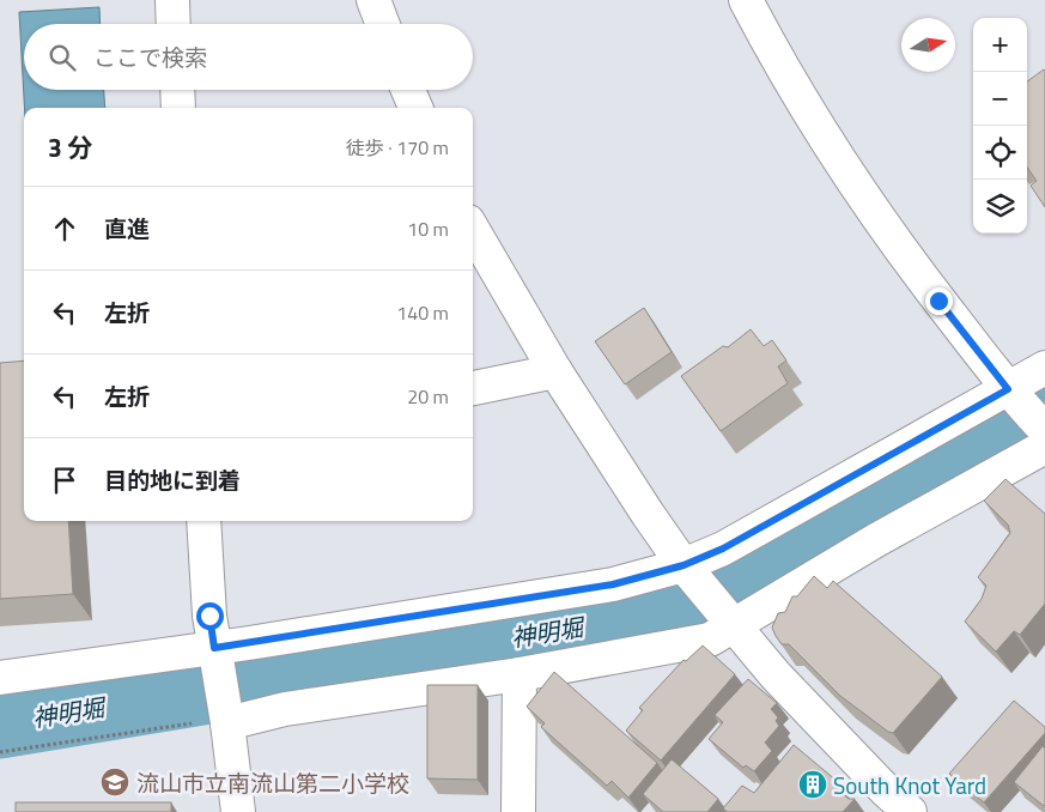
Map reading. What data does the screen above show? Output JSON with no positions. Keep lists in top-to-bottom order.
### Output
{
  "water": ["神明堀"],
  "places": {
    "school or university": ["流山市立南流山第二小学校"],
    "building": ["South Knot Yard"]
  },
  "north": "right",
  "page": {
    "map_buttons": ["+", "−"],
    "search": "ここで検索",
    "heading": ["3 分", "徒歩 · 170 m"],
    "list": [
      ["直進", "10 m"],
      ["左折", "140 m"],
      ["左折", "20 m"],
      "目的地に到着"
    ]
  }
}
